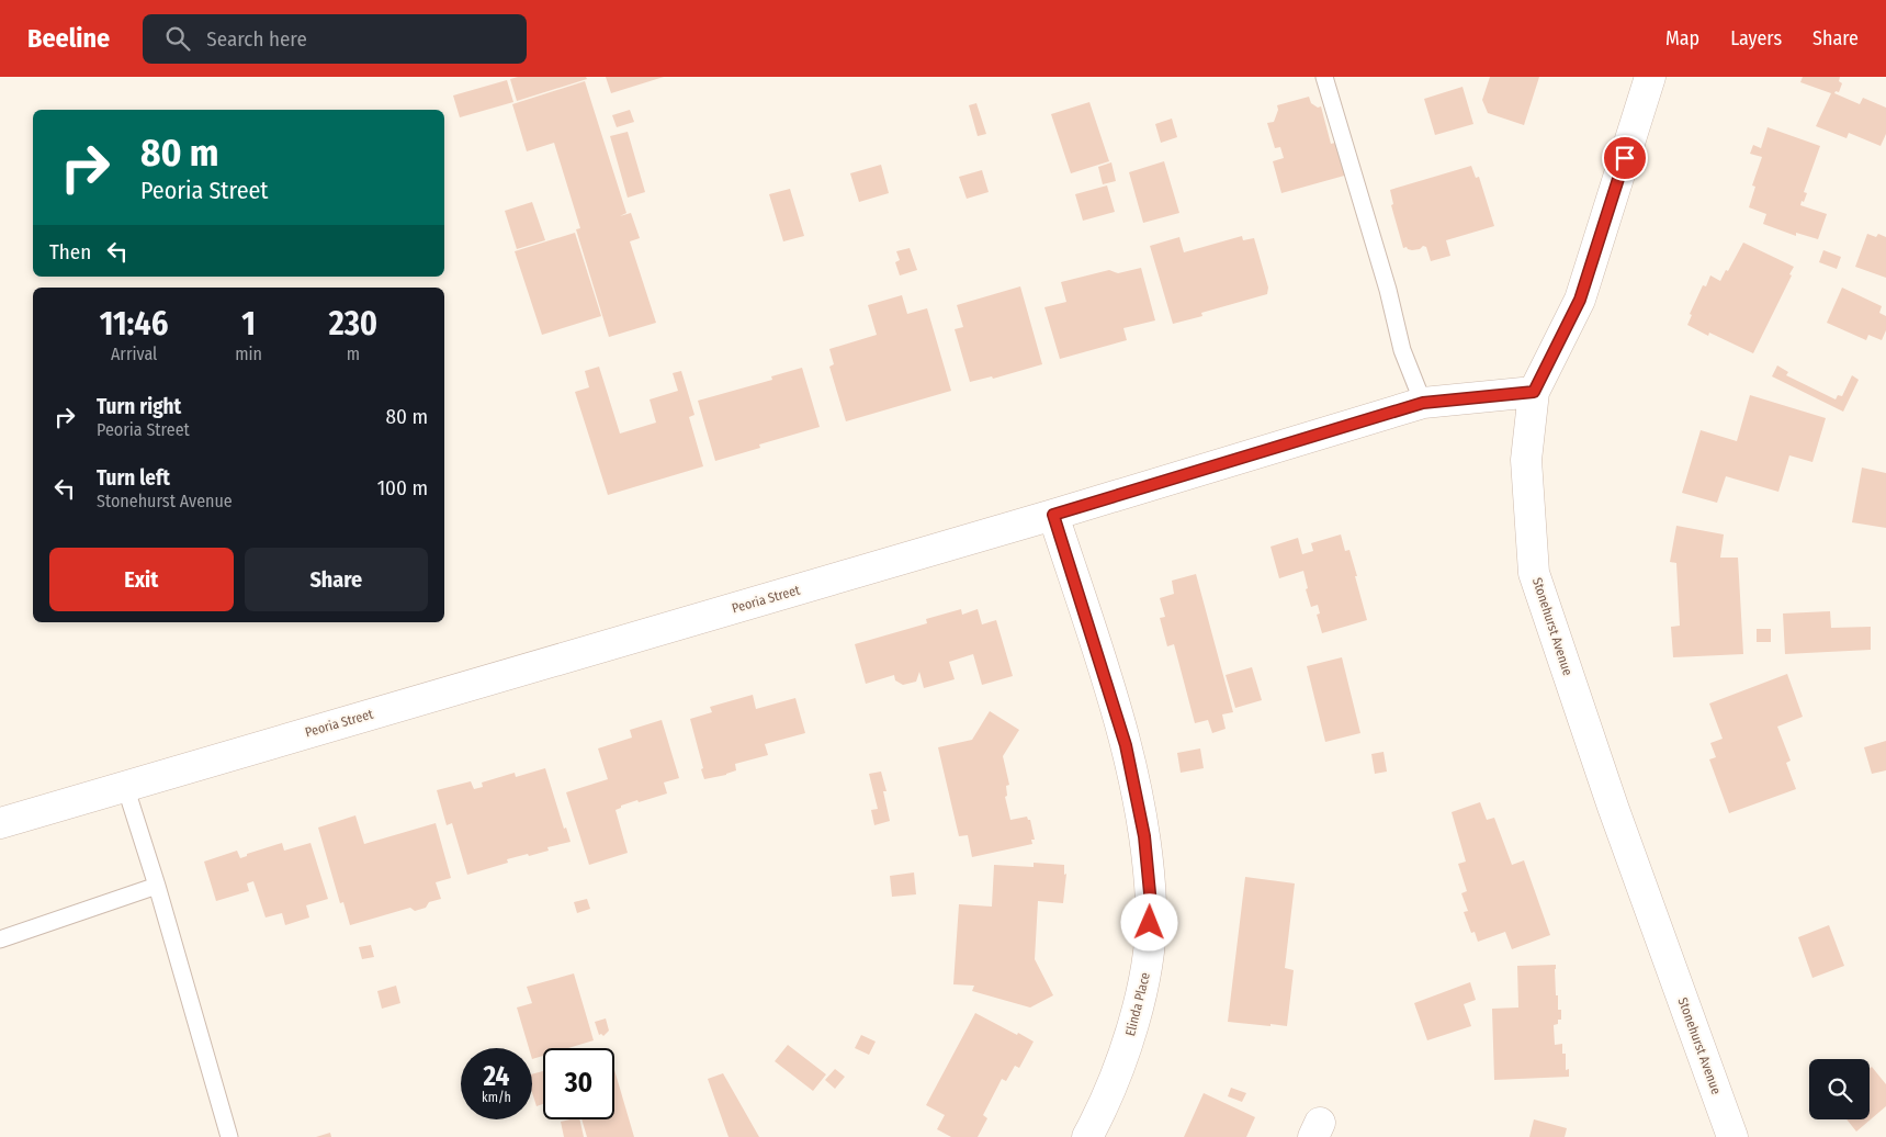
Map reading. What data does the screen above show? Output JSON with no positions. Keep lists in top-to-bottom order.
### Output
{
  "streets": {
    "street": ["Peoria Street", "Stonehurst Avenue", "Elinda Place"]
  },
  "crossings": [
    ["Peoria Street", "Stonehurst Avenue"],
    ["Peoria Street", "Elinda Place"]
  ],
  "page": {
    "header": "Beeline",
    "search": "Search here",
    "nav": ["Map", "Layers", "Share"],
    "turn": ["80 m", "Peoria Street"],
    "then": "Then",
    "eta": [
      "11:46",
      "Arrival",
      "1",
      "min",
      "230",
      "m"
    ],
    "list": [
      {
        "name": "Turn right",
        "note": "Peoria Street",
        "value": "80 m"
      },
      {
        "name": "Turn left",
        "note": "Stonehurst Avenue",
        "value": "100 m"
      }
    ],
    "buttons": ["Exit", "Share"],
    "speed": "24 km/h",
    "limit": "30"
  }
}
